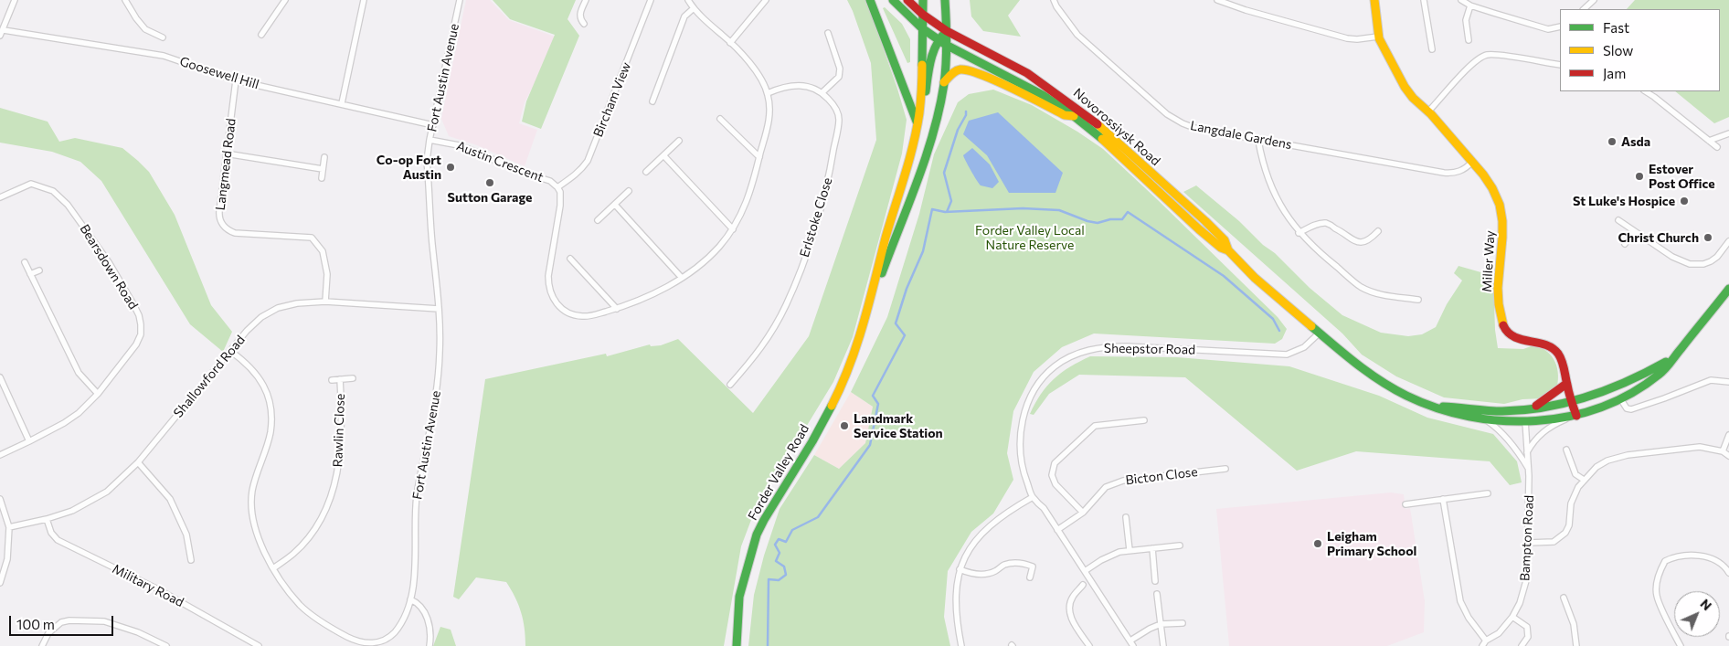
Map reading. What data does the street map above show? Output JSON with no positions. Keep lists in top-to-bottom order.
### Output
{
  "streets": {
    "main road": ["Novorossiysk Road", "Miller Way", "Forder Valley Road"],
    "street": [
      "Goosewell Hill",
      "Fort Austin Avenue",
      "Bircham View",
      "Langdale Gardens",
      "Austin Crescent",
      "Langmead Road",
      "Erlstoke Close",
      "Bearsdown Road",
      "Sheepstor Road",
      "Shallowford Road",
      "Rawlin Close",
      "Bicton Close",
      "Bampton Road",
      "Military Road"
    ]
  },
  "crossings": [
    ["Goosewell Hill", "Fort Austin Avenue"],
    ["Goosewell Hill", "Langmead Road"],
    ["Fort Austin Avenue", "Austin Crescent"],
    ["Fort Austin Avenue", "Shallowford Road"],
    ["Fort Austin Avenue", "Rawlin Close"],
    ["Bircham View", "Austin Crescent"],
    ["Novorossiysk Road", "Miller Way"],
    ["Novorossiysk Road", "Sheepstor Road"],
    ["Novorossiysk Road", "Forder Valley Road"],
    ["Novorossiysk Road", "Bampton Road"],
    ["Langdale Gardens", "Miller Way"],
    ["Langmead Road", "Shallowford Road"],
    ["Sheepstor Road", "Bicton Close"],
    ["Shallowford Road", "Military Road"]
  ],
  "parks": ["Forder Valley Local Nature Reserve"],
  "places": [
    "Asda",
    "Co-op Fort Austin",
    "Estover Post Office",
    "Sutton Garage",
    "St Luke's Hospice",
    "Christ Church",
    "Landmark Service Station",
    "Leigham Primary School"
  ],
  "legend": ["Fast", "Slow", "Jam"],
  "scale_bar": "100 m",
  "north": "top right"
}
